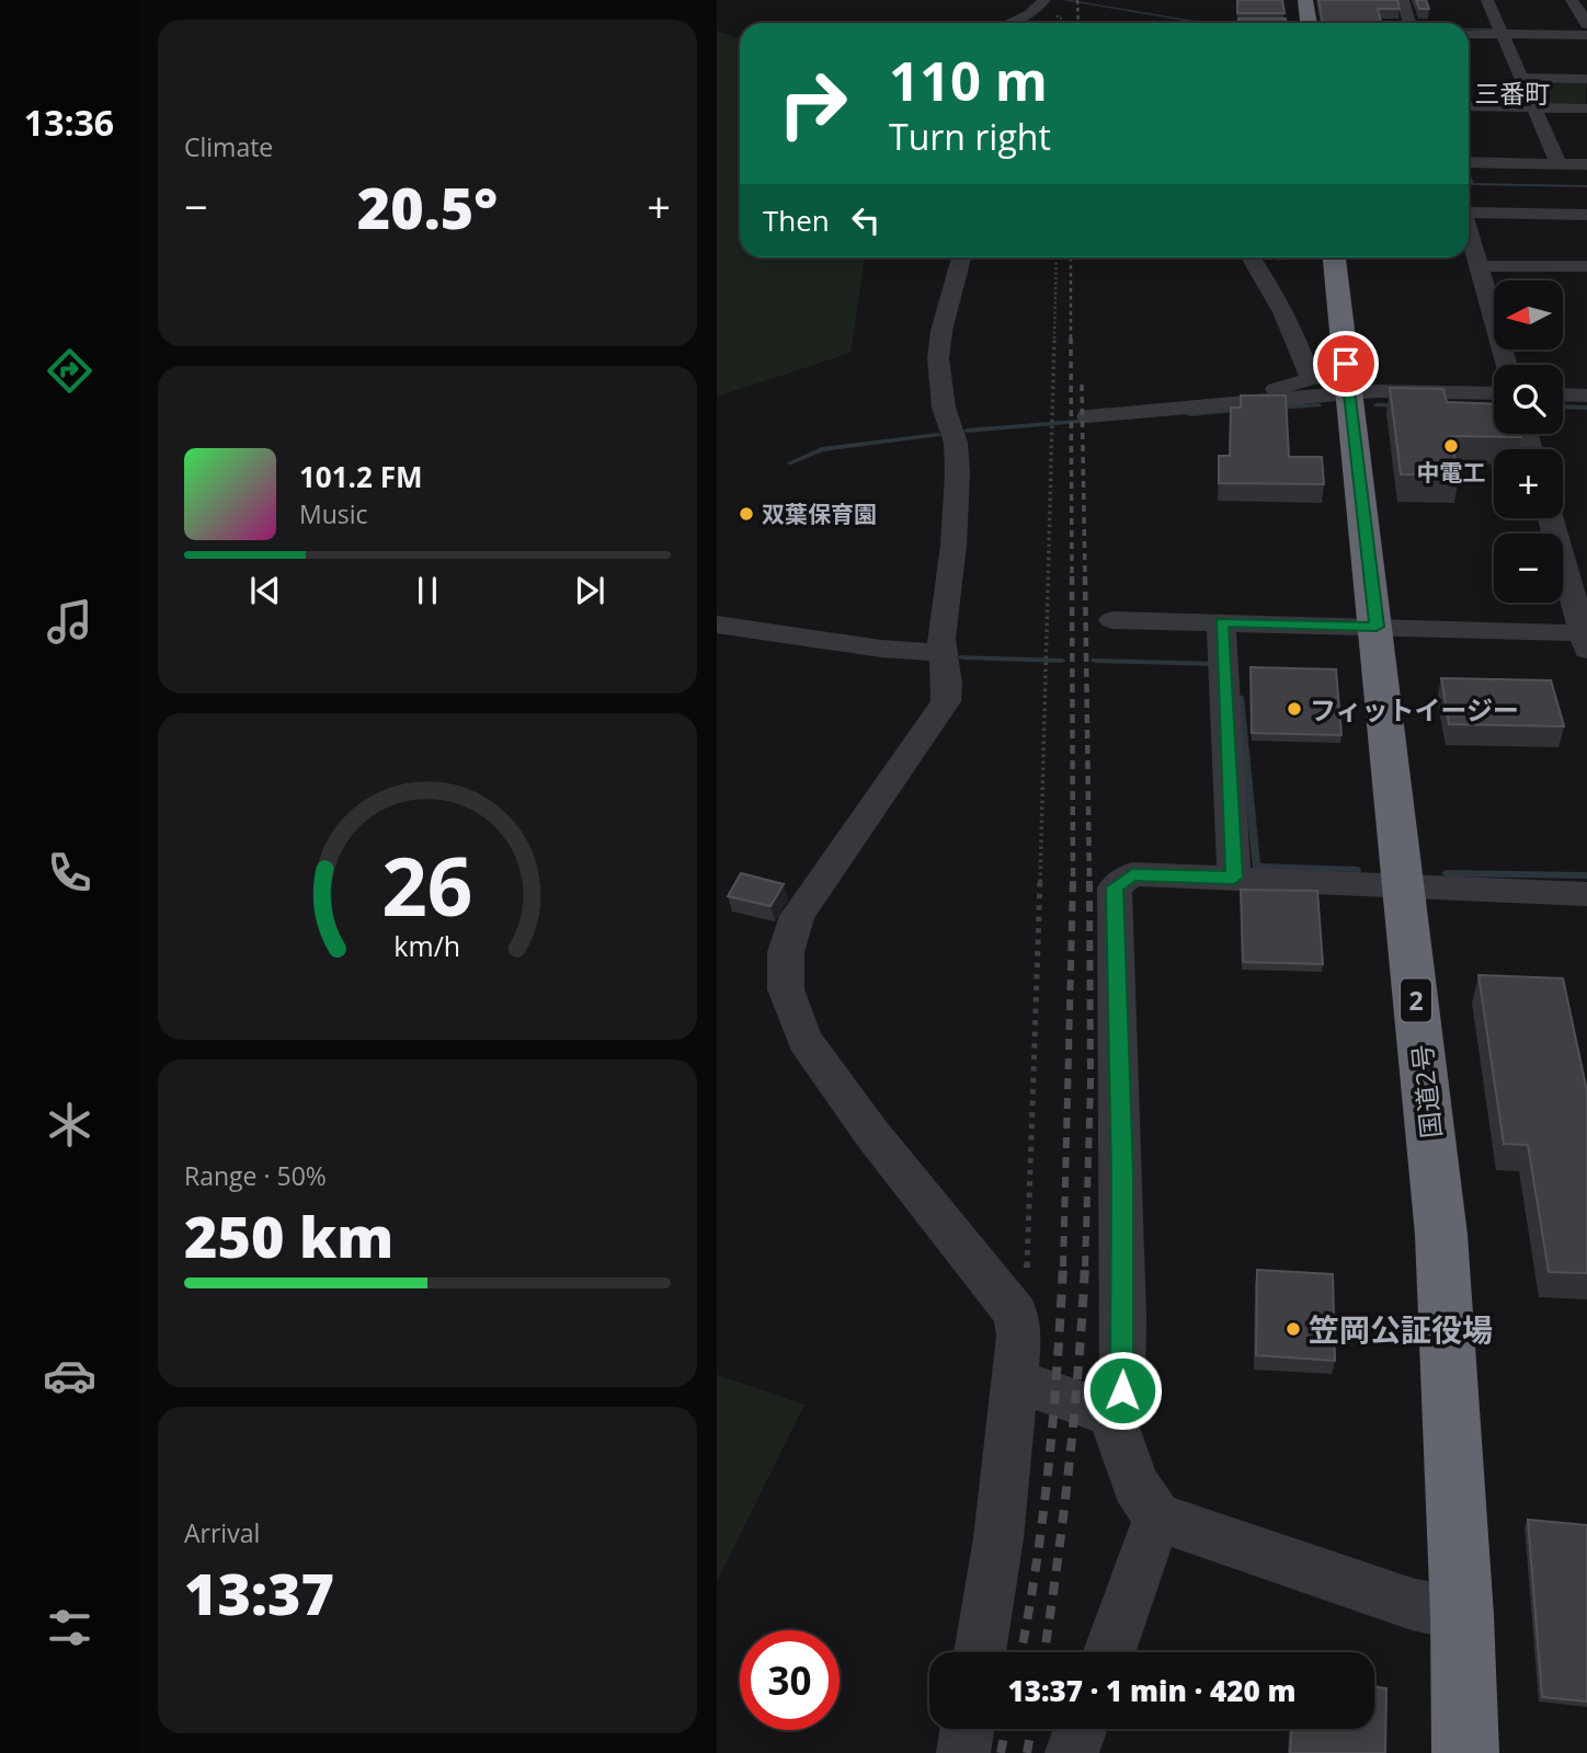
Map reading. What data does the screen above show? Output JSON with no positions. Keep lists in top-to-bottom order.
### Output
{
  "streets": {
    "highway": ["2", "国道2号"]
  },
  "districts": ["三番町"],
  "places": [
    "中電工",
    "双葉保育園",
    "フィットイージー",
    "笠岡公証役場"
  ],
  "north": "left",
  "page": {
    "tabs": "13:36",
    "tile": [
      "Climate",
      ["Range · 50%", "250 km"],
      ["Arrival", "13:37"]
    ],
    "turn": ["110 m", "Turn right"],
    "heat": ["−", "20.5°", "+"],
    "then": "Then",
    "map_buttons": ["+", "−"],
    "song": ["101.2 FM", "Music"],
    "limit": "30",
    "trip": "13:37 · 1 min · 420 m",
    "gauge": ["26", "km/h"]
  }
}
